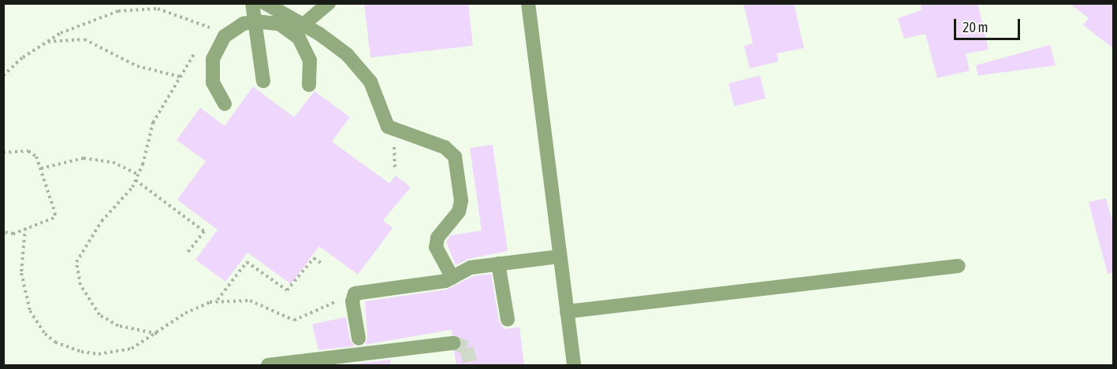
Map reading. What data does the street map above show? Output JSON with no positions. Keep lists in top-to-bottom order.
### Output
{
  "scale_bar": "20 m"
}
